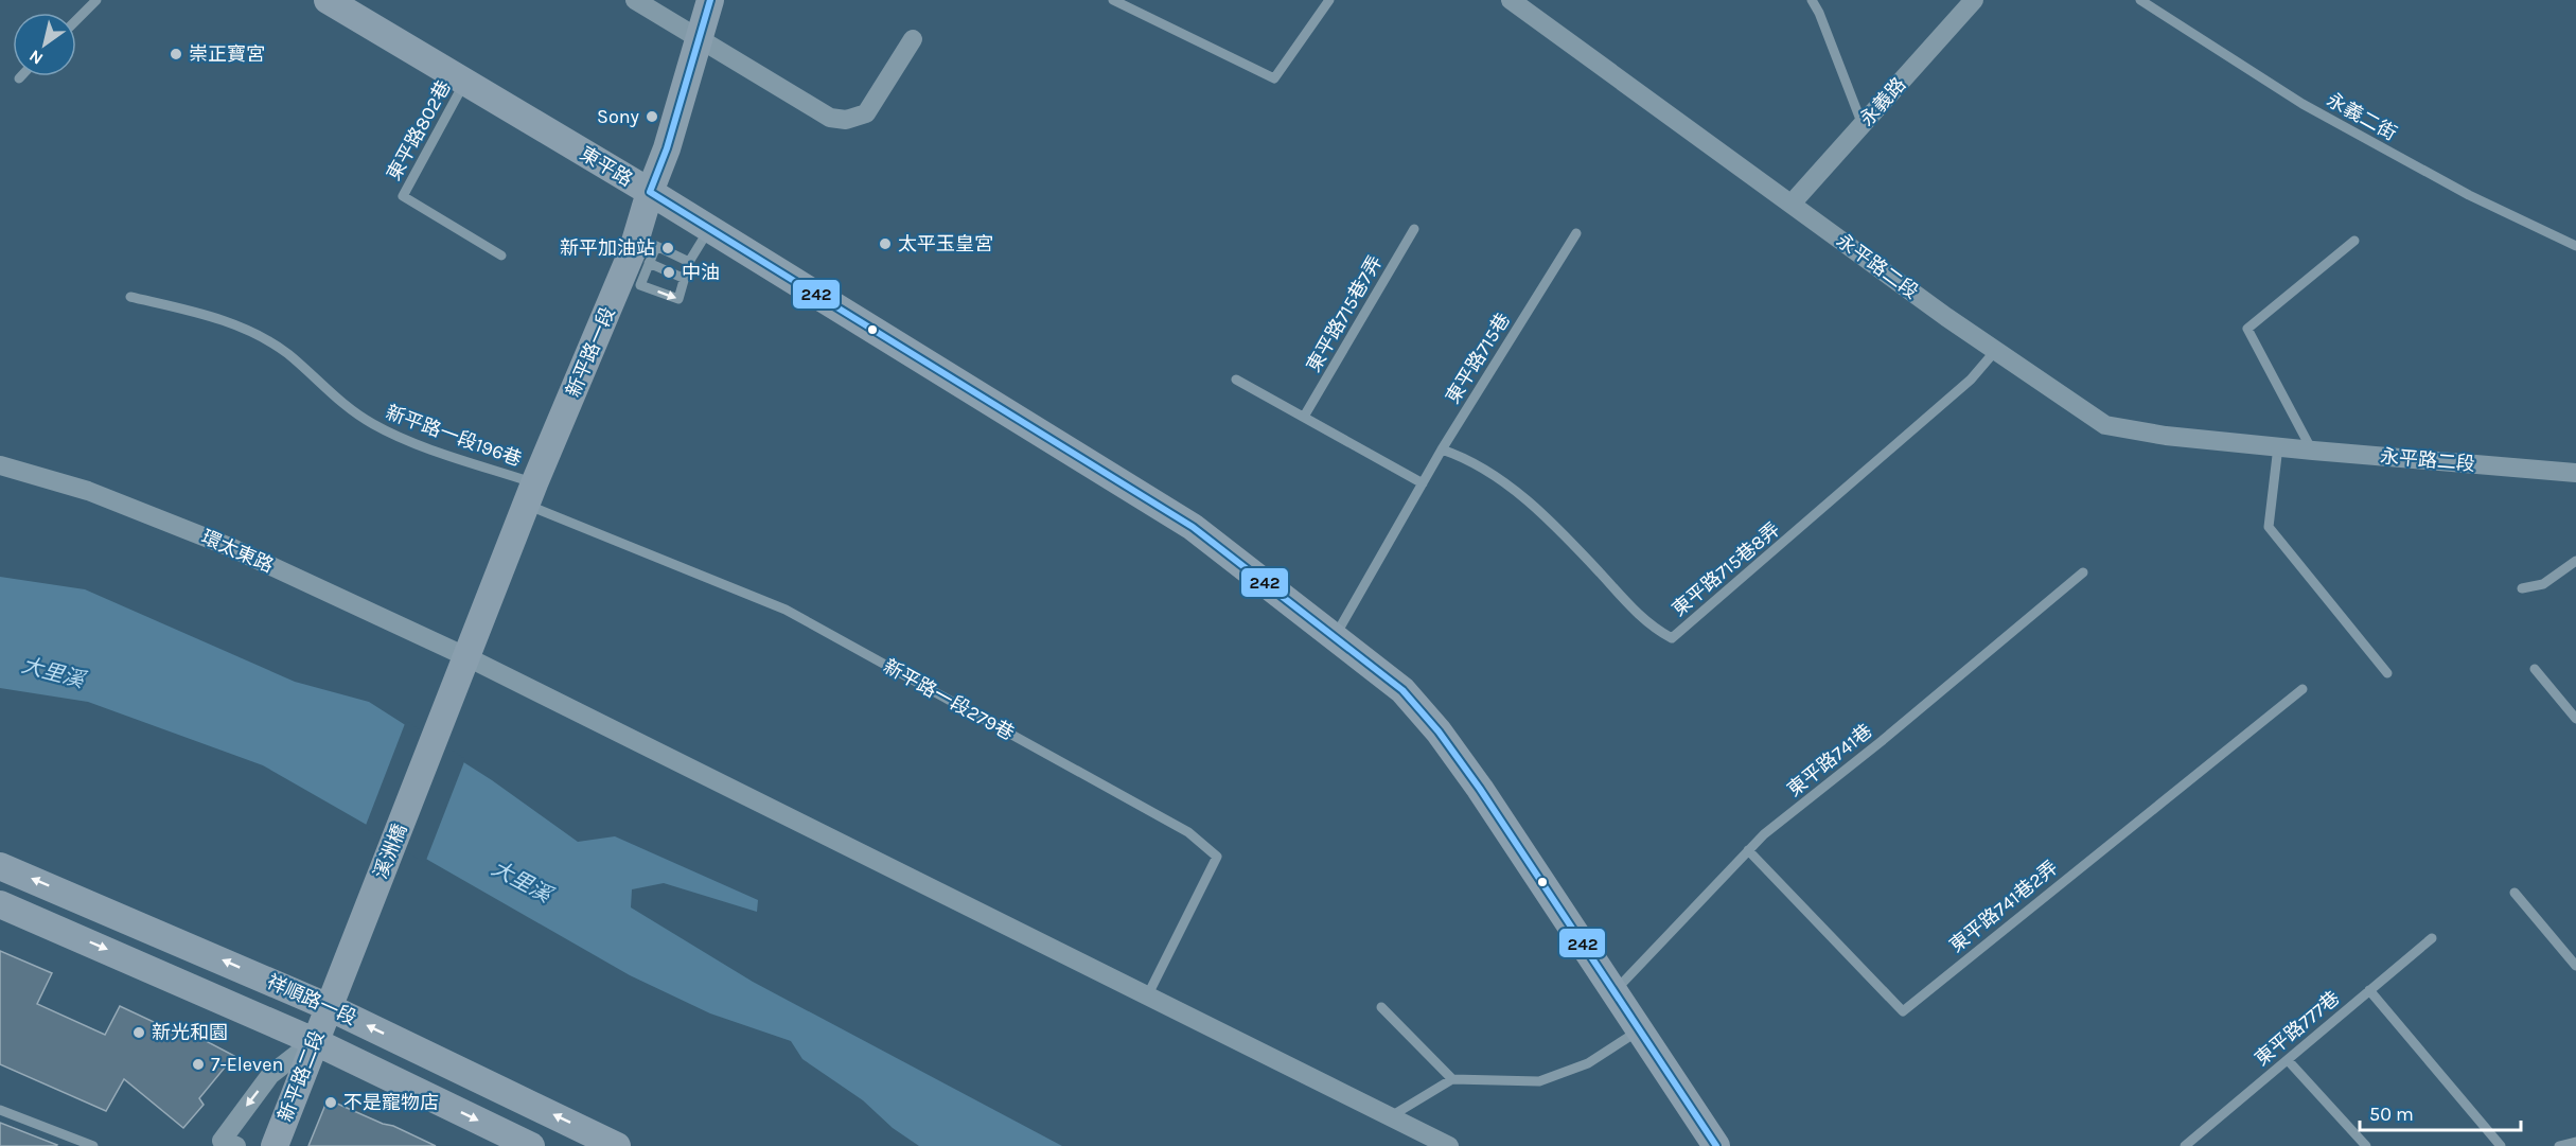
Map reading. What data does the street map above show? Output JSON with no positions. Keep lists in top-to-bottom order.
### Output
{
  "streets": {
    "street": [
      "永義路",
      "東平路",
      "永平路二段",
      "新平路一段",
      "環太東路",
      "溪洲橋",
      "祥順路一段",
      "新平路二段"
    ],
    "lane": [
      "永義二街",
      "東平路802巷",
      "東平路715巷7弄",
      "東平路715巷",
      "新平路一段196巷",
      "東平路715巷8弄",
      "新平路一段279巷",
      "東平路741巷",
      "東平路741巷2弄",
      "東平路777巷"
    ]
  },
  "crossings": [
    ["永義路", "永平路二段"],
    ["東平路802巷", "東平路"],
    ["東平路", "新平路一段"],
    ["東平路", "東平路715巷"],
    ["東平路", "東平路741巷"],
    ["永平路二段", "東平路715巷8弄"],
    ["新平路一段", "新平路一段196巷"],
    ["新平路一段", "環太東路"],
    ["新平路一段", "新平路一段279巷"],
    ["新平路一段", "溪洲橋"],
    ["東平路715巷", "東平路715巷8弄"],
    ["新平路一段196巷", "新平路一段279巷"],
    ["環太東路", "新平路一段279巷"],
    ["東平路741巷", "東平路741巷2弄"],
    ["溪洲橋", "祥順路一段"],
    ["溪洲橋", "新平路二段"],
    ["祥順路一段", "新平路二段"]
  ],
  "water": ["大里溪"],
  "places": [
    "崇正寶宮",
    "Sony",
    "太平玉皇宮",
    "新平加油站",
    "中油",
    "新光和園",
    "7-Eleven",
    "不是寵物店"
  ],
  "lines": ["transit line 242"],
  "scale_bar": "50 m",
  "north": "bottom left"
}
